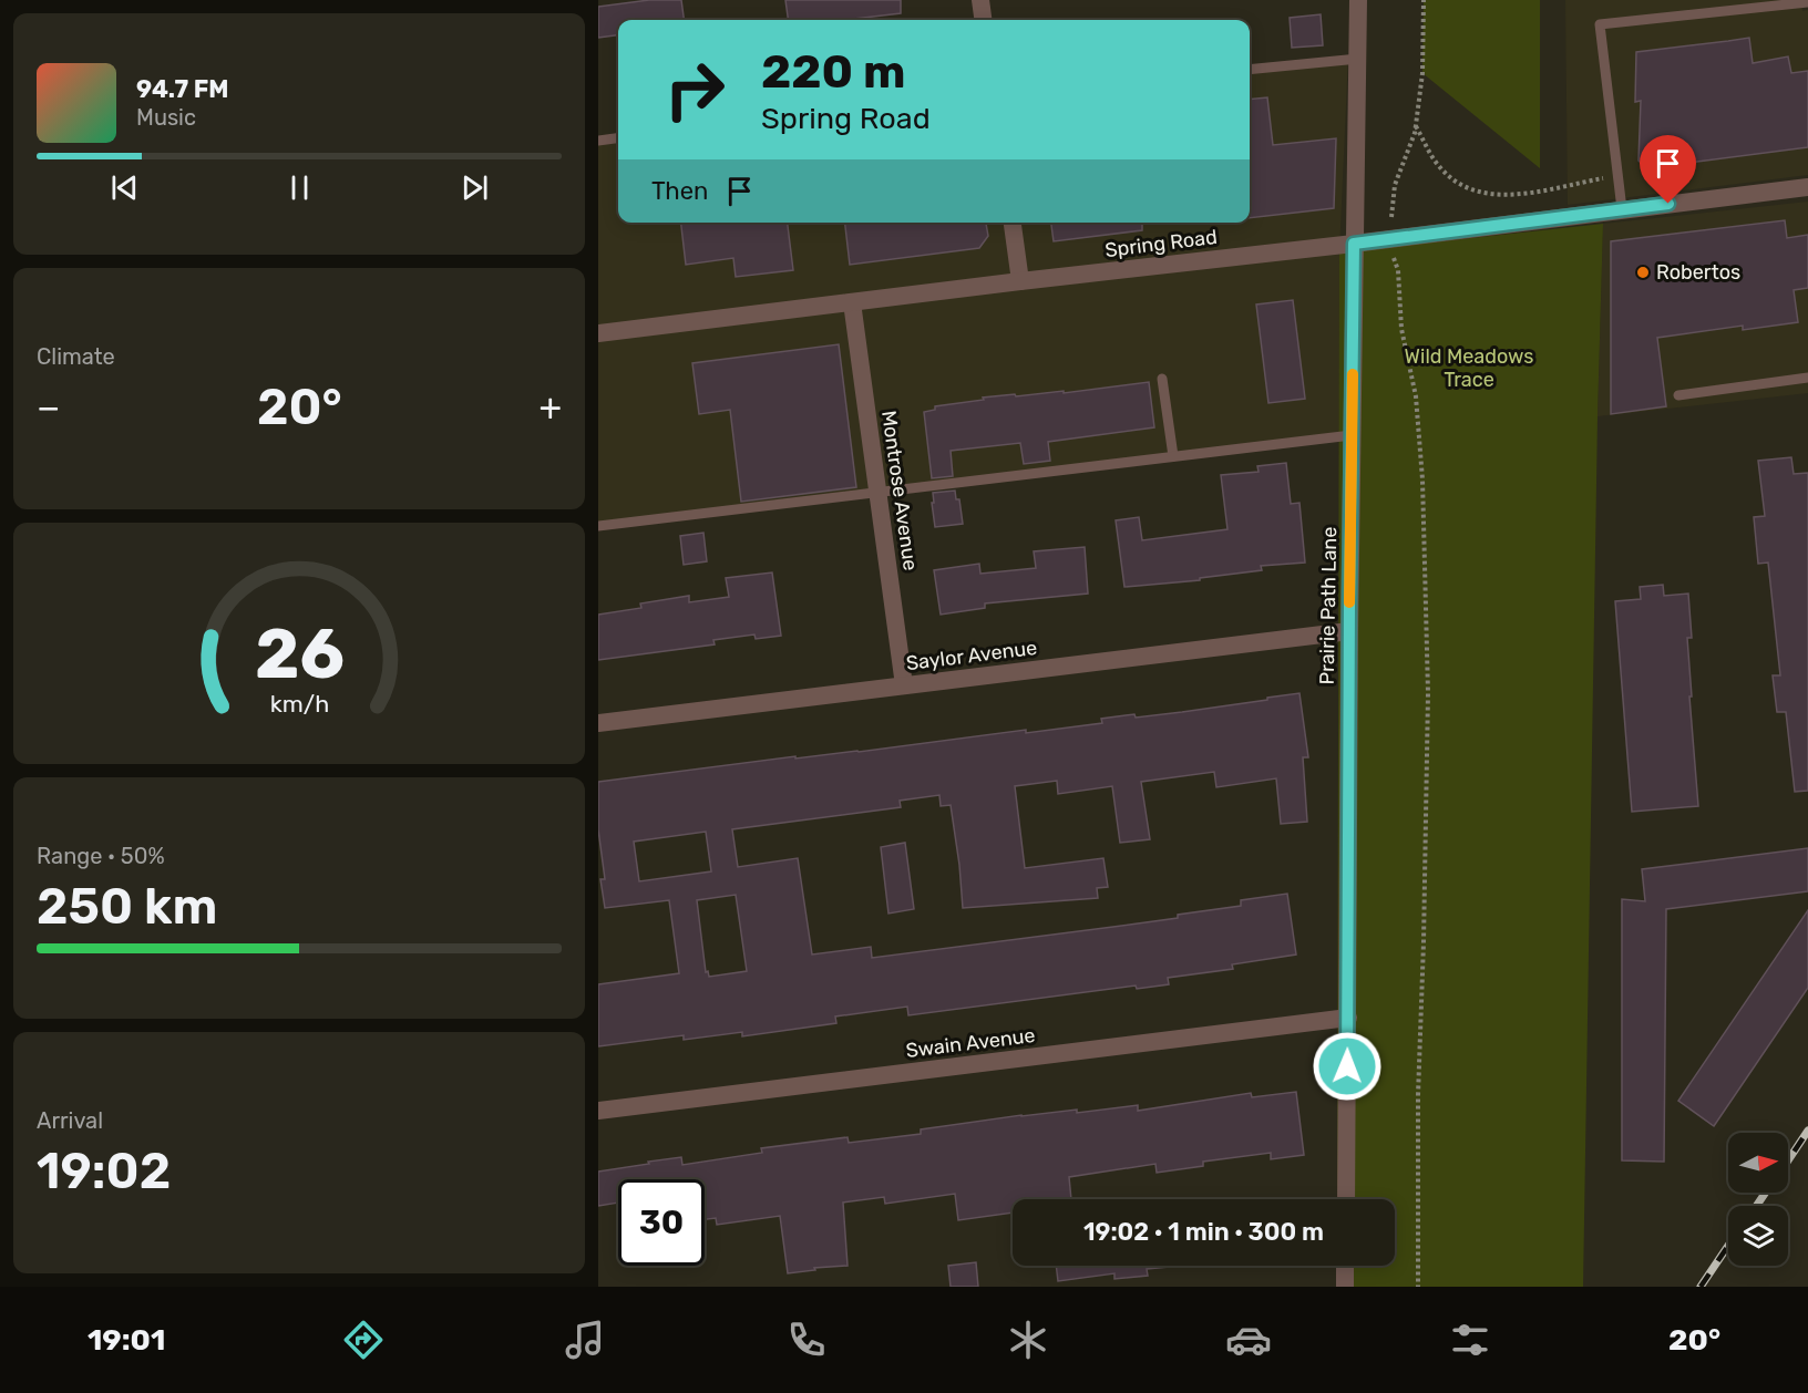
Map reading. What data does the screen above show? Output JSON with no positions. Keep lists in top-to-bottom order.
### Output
{
  "streets": {
    "street": [
      "Spring Road",
      "Montrose Avenue",
      "Prairie Path Lane",
      "Saylor Avenue",
      "Swain Avenue"
    ]
  },
  "crossings": [
    ["Spring Road", "Montrose Avenue"],
    ["Spring Road", "Prairie Path Lane"],
    ["Montrose Avenue", "Saylor Avenue"],
    ["Prairie Path Lane", "Saylor Avenue"],
    ["Prairie Path Lane", "Swain Avenue"]
  ],
  "parks": ["Wild Meadows Trace"],
  "places": ["Robertos"],
  "north": "right",
  "page": {
    "turn": ["220 m", "Spring Road"],
    "song": ["94.7 FM", "Music"],
    "then": "Then",
    "tile": [
      "Climate",
      ["Range · 50%", "250 km"],
      ["Arrival", "19:02"]
    ],
    "heat": ["−", "20°", "+"],
    "limit": "30",
    "trip": "19:02 · 1 min · 300 m",
    "tabs": ["19:01", "20°"],
    "gauge": ["26", "km/h"]
  }
}
